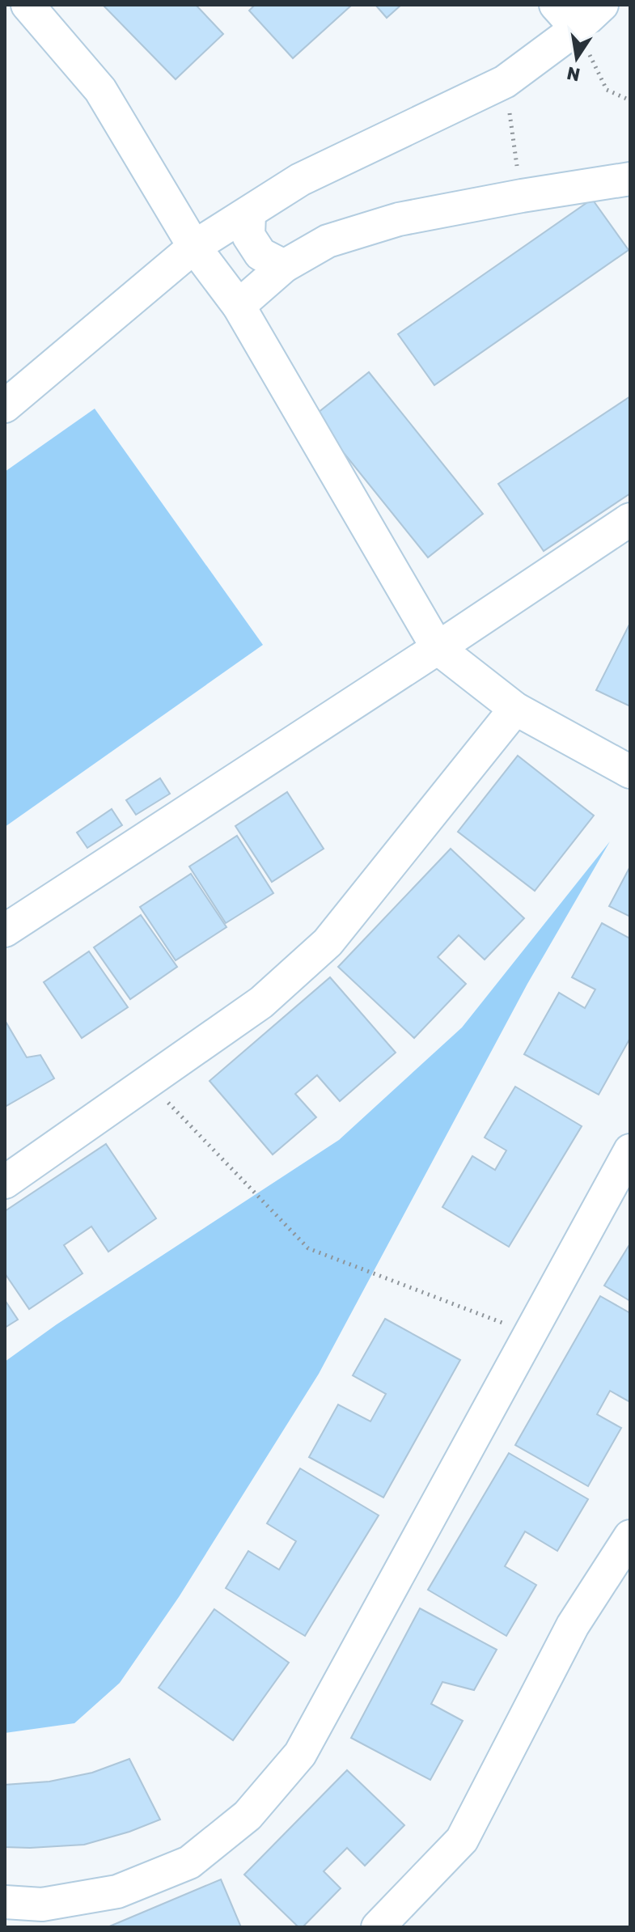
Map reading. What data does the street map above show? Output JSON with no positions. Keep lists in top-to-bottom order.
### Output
{
  "north": "bottom"
}
